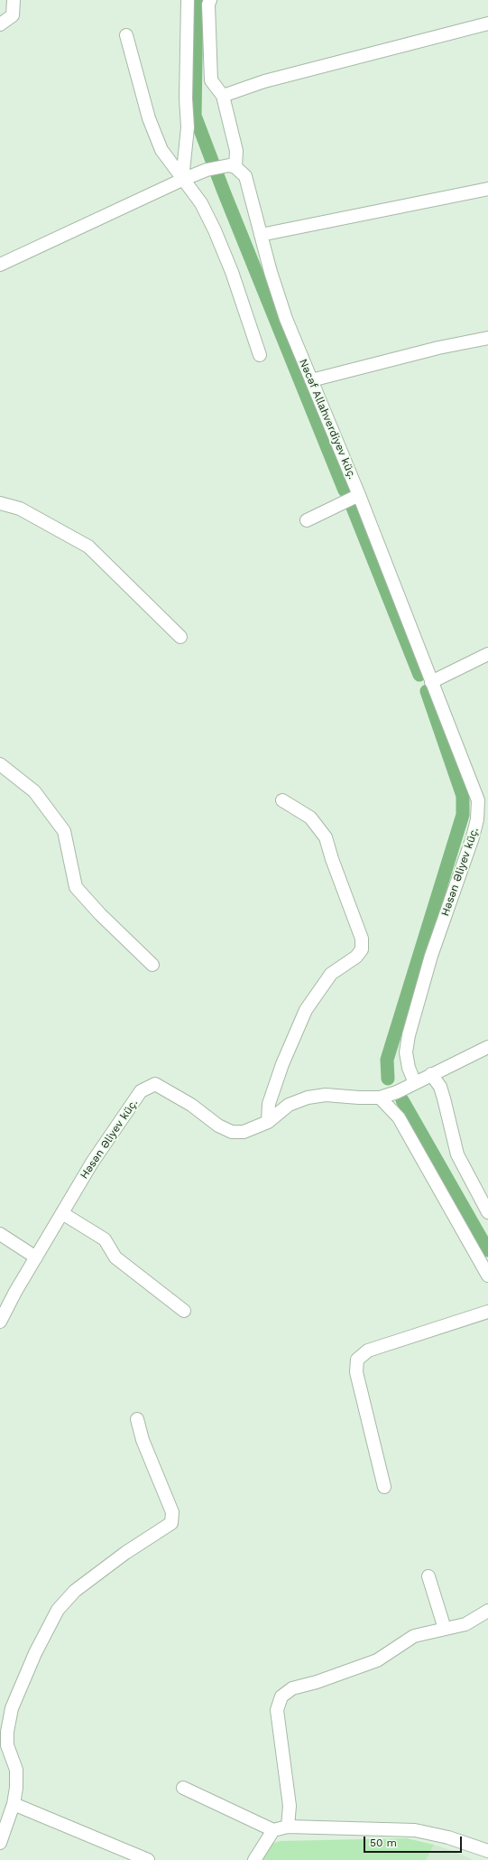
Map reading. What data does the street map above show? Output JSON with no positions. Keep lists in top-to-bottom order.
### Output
{
  "streets": {
    "street": ["Nəcəf Allahverdiyev küç.", "Həsən Əliyev küç."]
  },
  "crossings": [
    ["Nəcəf Allahverdiyev küç.", "Həsən Əliyev küç."]
  ],
  "scale_bar": "50 m"
}
